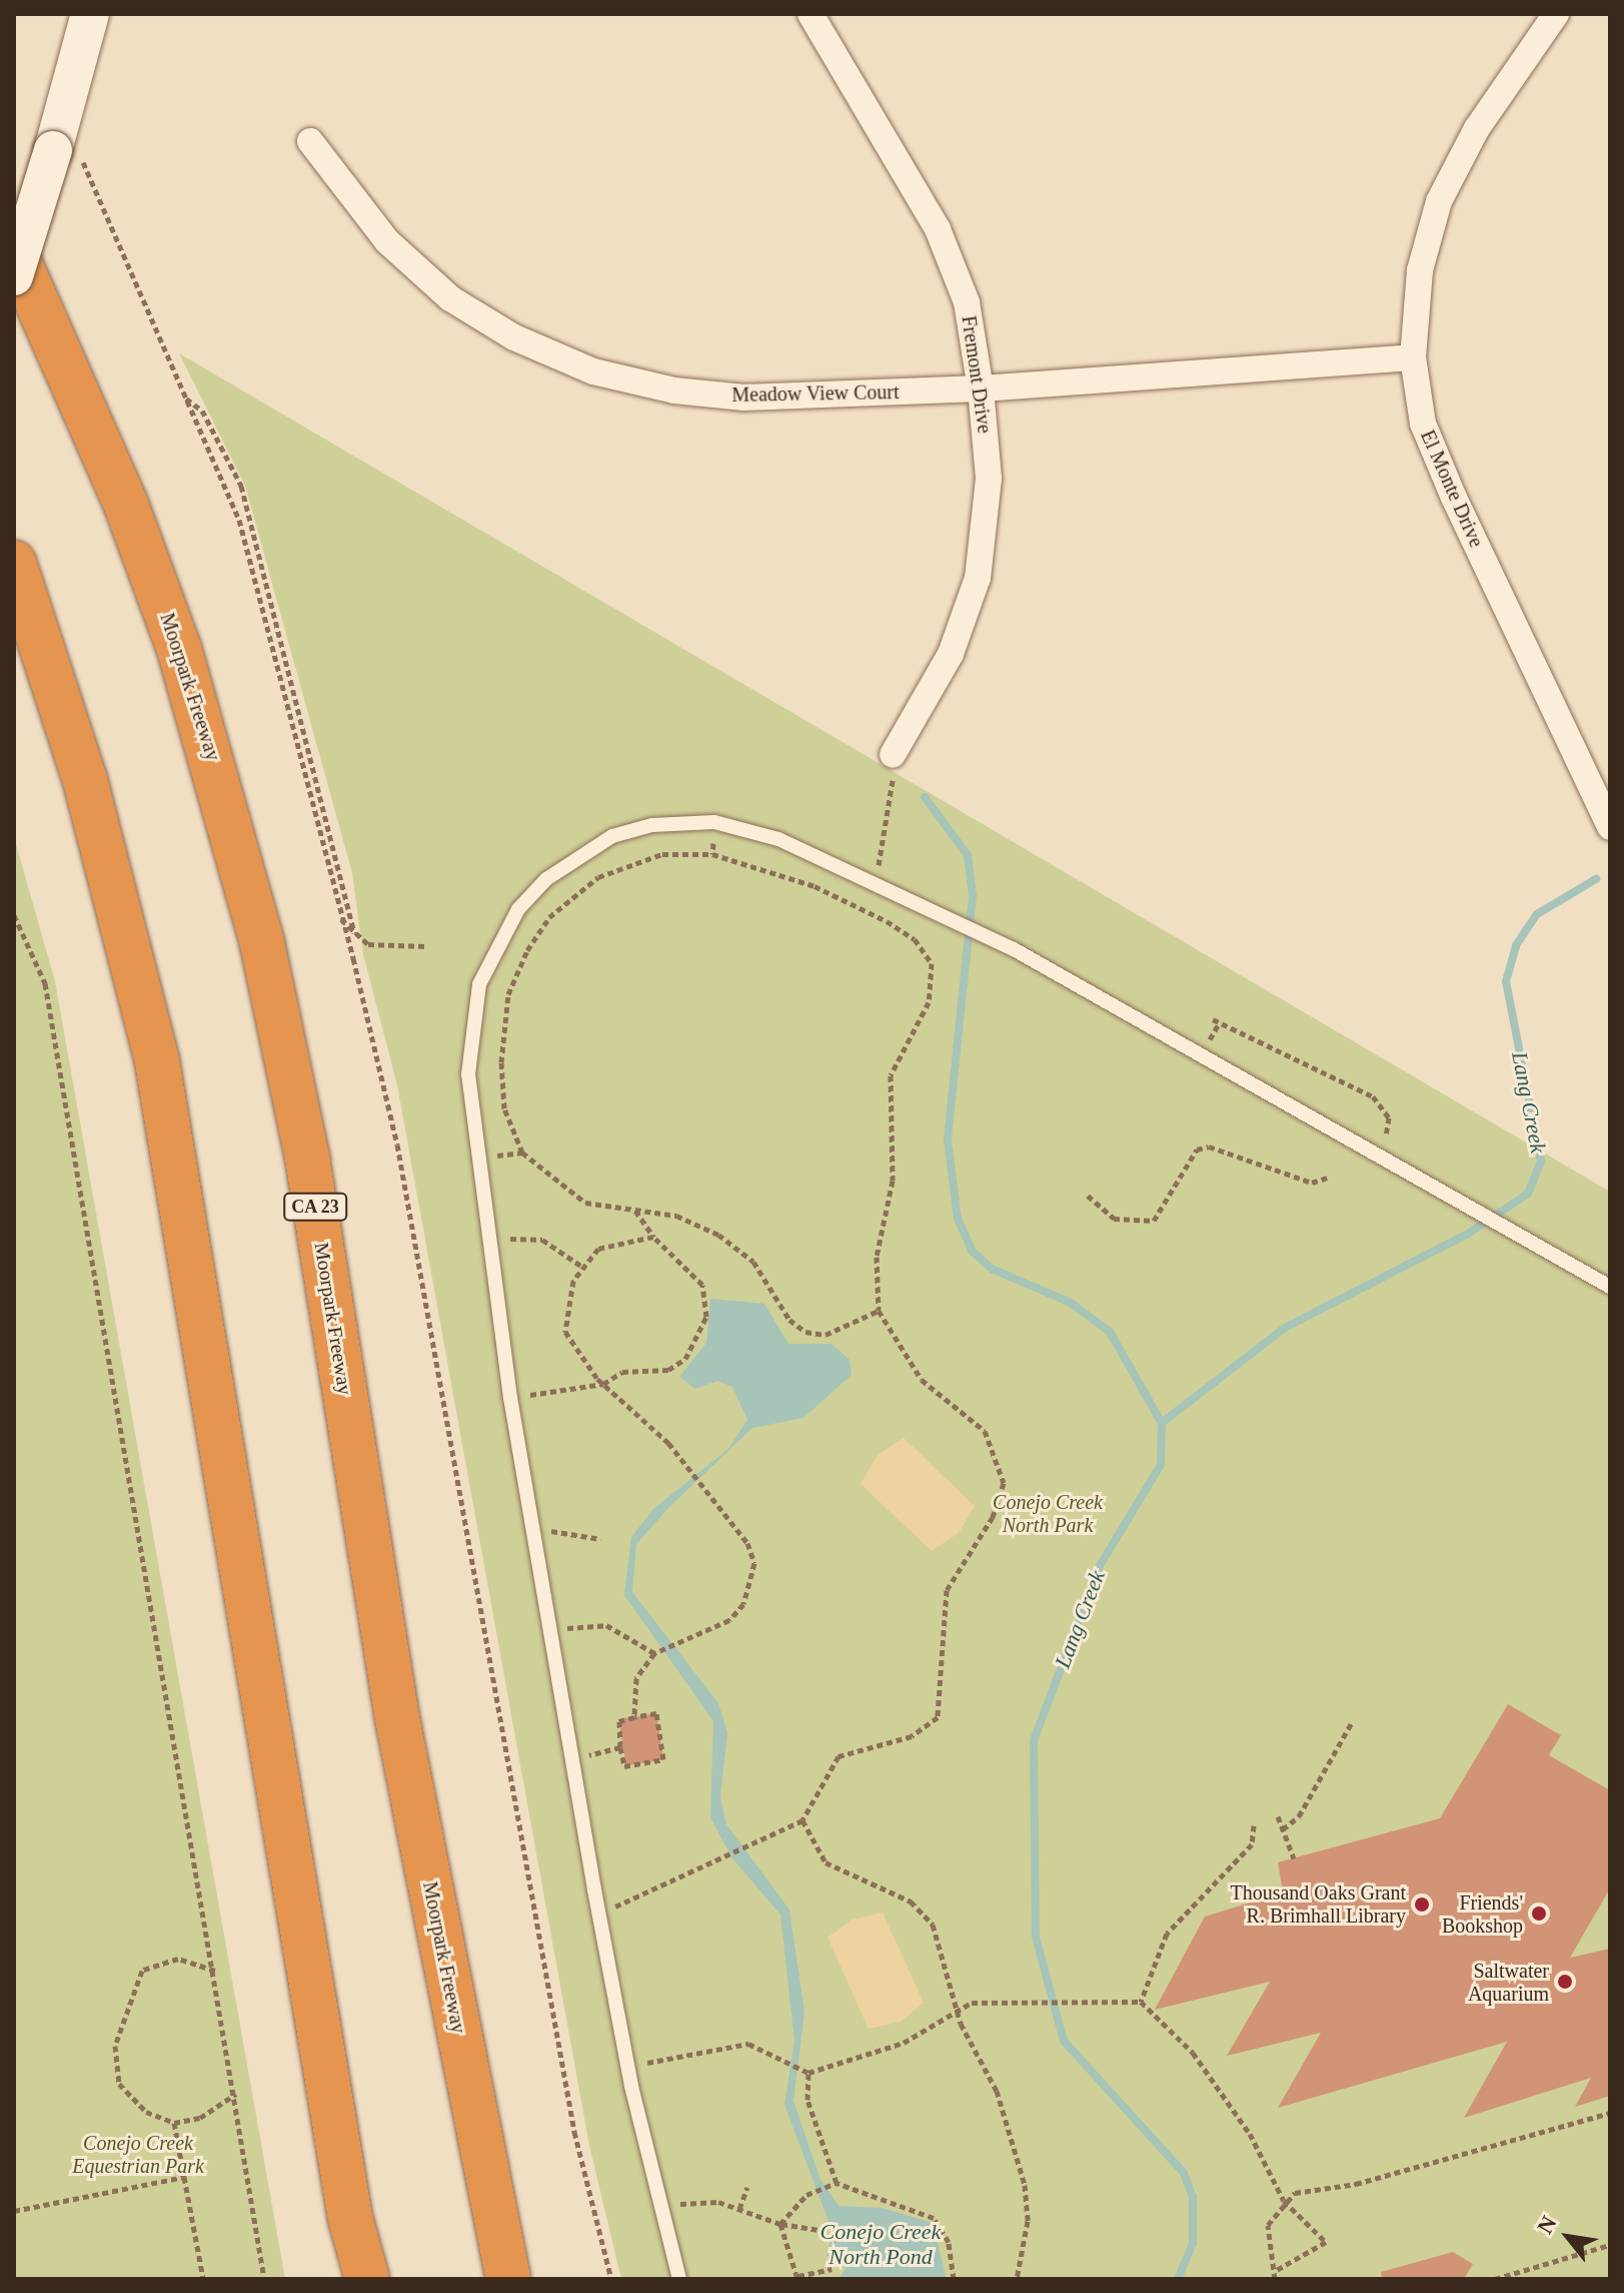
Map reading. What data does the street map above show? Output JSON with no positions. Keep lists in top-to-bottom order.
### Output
{
  "streets": {
    "highway": ["Moorpark Freeway", "CA 23"],
    "street": ["Fremont Drive", "Meadow View Court", "El Monte Drive"]
  },
  "crossings": [
    ["Fremont Drive", "Meadow View Court"],
    ["Meadow View Court", "El Monte Drive"]
  ],
  "water": ["Lang Creek", "Conejo Creek North Pond"],
  "parks": ["Conejo Creek North Park", "Conejo Creek Equestrian Park"],
  "places": ["Thousand Oaks Grant R. Brimhall Library", "Friends' Bookshop", "Saltwater Aquarium"],
  "north": "top left"
}
